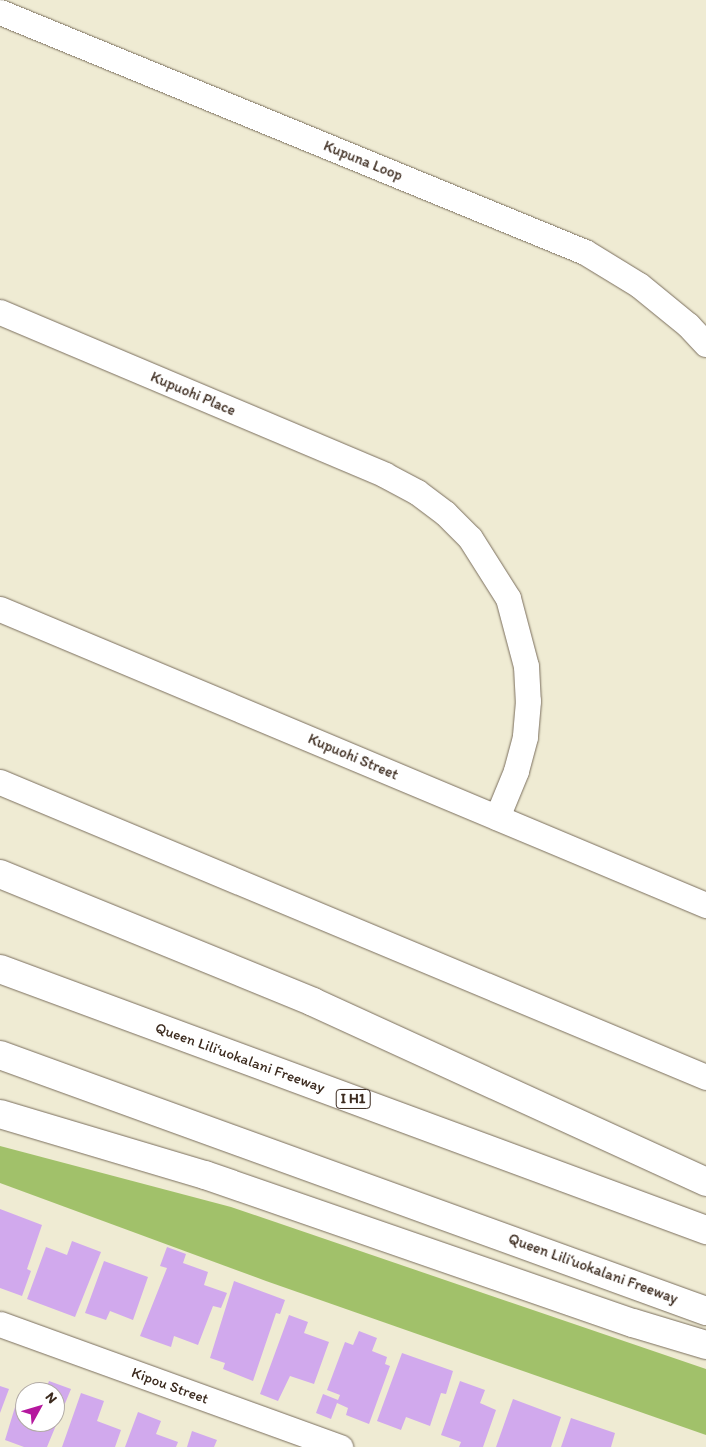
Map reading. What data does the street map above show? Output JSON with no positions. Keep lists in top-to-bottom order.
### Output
{
  "streets": {
    "highway": ["Queen Liliʻuokalani Freeway", "I H1"],
    "street": [
      "Kupuna Loop",
      "Kupuohi Place",
      "Kupuohi Street",
      "Kipou Street"
    ]
  },
  "crossings": [
    ["Kupuohi Place", "Kupuohi Street"]
  ],
  "north": "top right"
}
